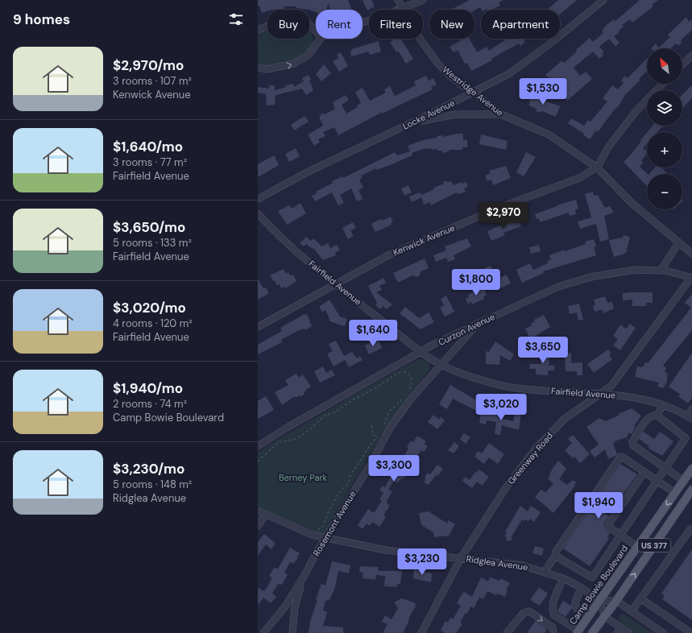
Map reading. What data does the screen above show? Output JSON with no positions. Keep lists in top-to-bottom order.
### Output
{
  "streets": {
    "main road": ["US 377", "Camp Bowie Boulevard"],
    "street": [
      "Westridge Avenue",
      "Locke Avenue",
      "Kenwick Avenue",
      "Fairfield Avenue",
      "Curzon Avenue",
      "Greenway Road",
      "Rosemont Avenue",
      "Ridglea Avenue"
    ]
  },
  "crossings": [
    ["Westridge Avenue", "Locke Avenue"],
    ["Westridge Avenue", "Kenwick Avenue"],
    ["Kenwick Avenue", "Fairfield Avenue"],
    ["Fairfield Avenue", "Curzon Avenue"],
    ["Fairfield Avenue", "Greenway Road"],
    ["Fairfield Avenue", "Rosemont Avenue"],
    ["Curzon Avenue", "Greenway Road"],
    ["Curzon Avenue", "Rosemont Avenue"],
    ["Greenway Road", "Ridglea Avenue"],
    ["Rosemont Avenue", "Ridglea Avenue"],
    ["Ridglea Avenue", "Camp Bowie Boulevard"]
  ],
  "parks": ["Berney Park"],
  "north": "top left",
  "page": {
    "heading": "9 homes",
    "chip": [
      "Buy",
      "Rent",
      "Filters",
      "New",
      "Apartment"
    ],
    "list": [
      {
        "name": "$2,970/mo",
        "note": "3 rooms · 107 m² · Kenwick Avenue"
      },
      {
        "name": "$1,640/mo",
        "note": "3 rooms · 77 m² · Fairfield Avenue"
      },
      {
        "name": "$3,650/mo",
        "note": "5 rooms · 133 m² · Fairfield Avenue"
      },
      {
        "name": "$3,020/mo",
        "note": "4 rooms · 120 m² · Fairfield Avenue"
      },
      {
        "name": "$1,940/mo",
        "note": "2 rooms · 74 m² · Camp Bowie Boulevard"
      },
      {
        "name": "$3,230/mo",
        "note": "5 rooms · 148 m² · Ridglea Avenue"
      }
    ],
    "map_buttons": ["+", "−"],
    "price": [
      "$1,530",
      "$2,970",
      "$1,800",
      "$1,640",
      "$3,650",
      "$3,020",
      "$3,300",
      "$1,940",
      "$3,230"
    ]
  }
}
